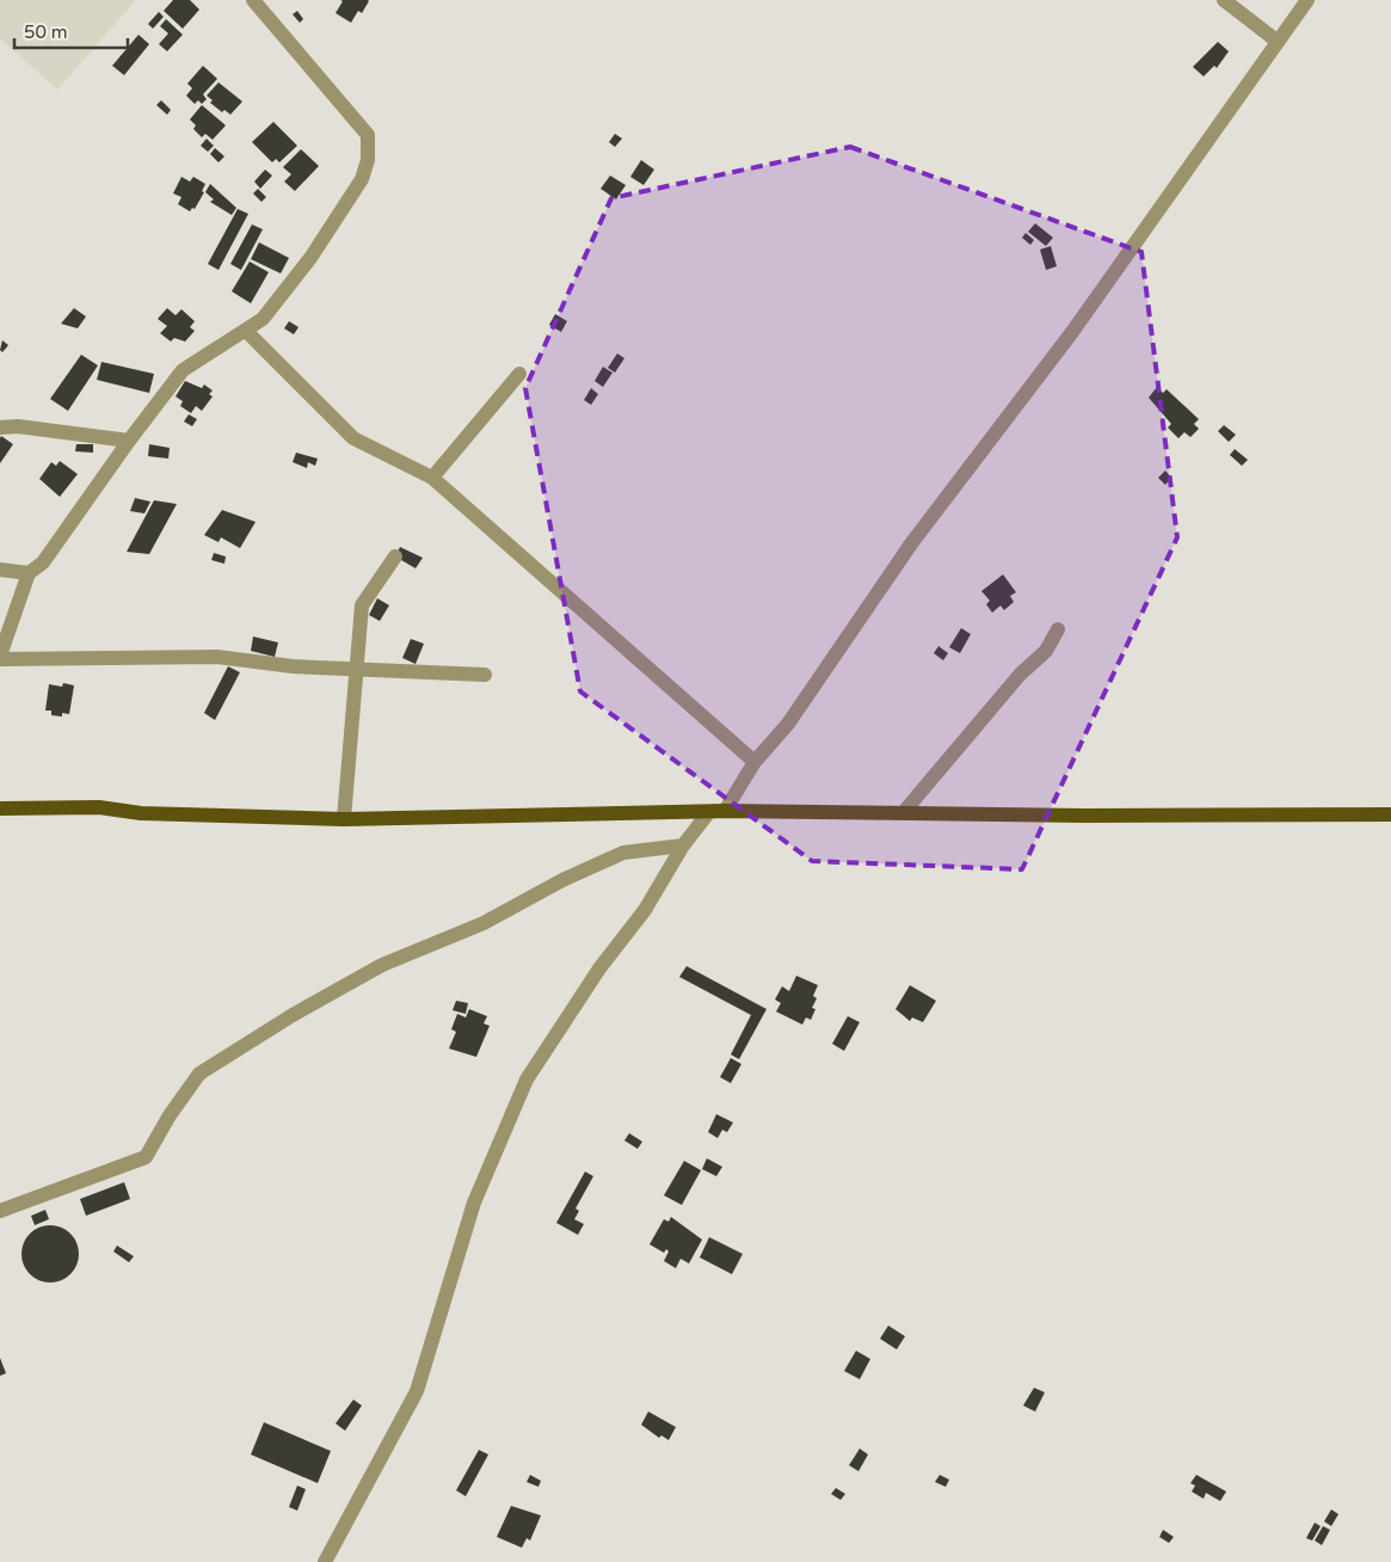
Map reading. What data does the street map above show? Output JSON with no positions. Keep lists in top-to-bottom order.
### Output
{
  "scale_bar": "50 m"
}
